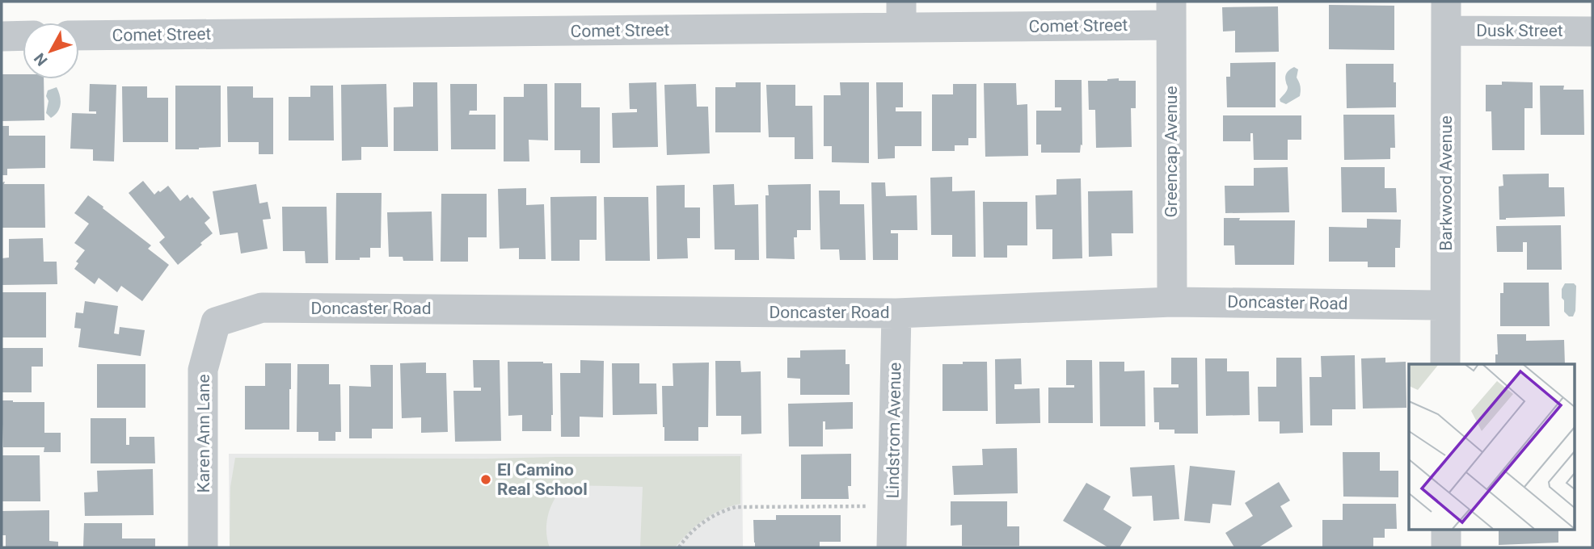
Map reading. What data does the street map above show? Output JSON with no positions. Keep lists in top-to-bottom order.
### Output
{
  "streets": {
    "street": [
      "Comet Street",
      "Dusk Street",
      "Greencap Avenue",
      "Barkwood Avenue",
      "Doncaster Road",
      "Lindstrom Avenue",
      "Karen Ann Lane"
    ]
  },
  "crossings": [
    ["Comet Street", "Greencap Avenue"],
    ["Dusk Street", "Barkwood Avenue"],
    ["Greencap Avenue", "Doncaster Road"],
    ["Barkwood Avenue", "Doncaster Road"],
    ["Doncaster Road", "Lindstrom Avenue"],
    ["Doncaster Road", "Karen Ann Lane"]
  ],
  "places": ["El Camino Real School"],
  "north": "bottom left"
}
